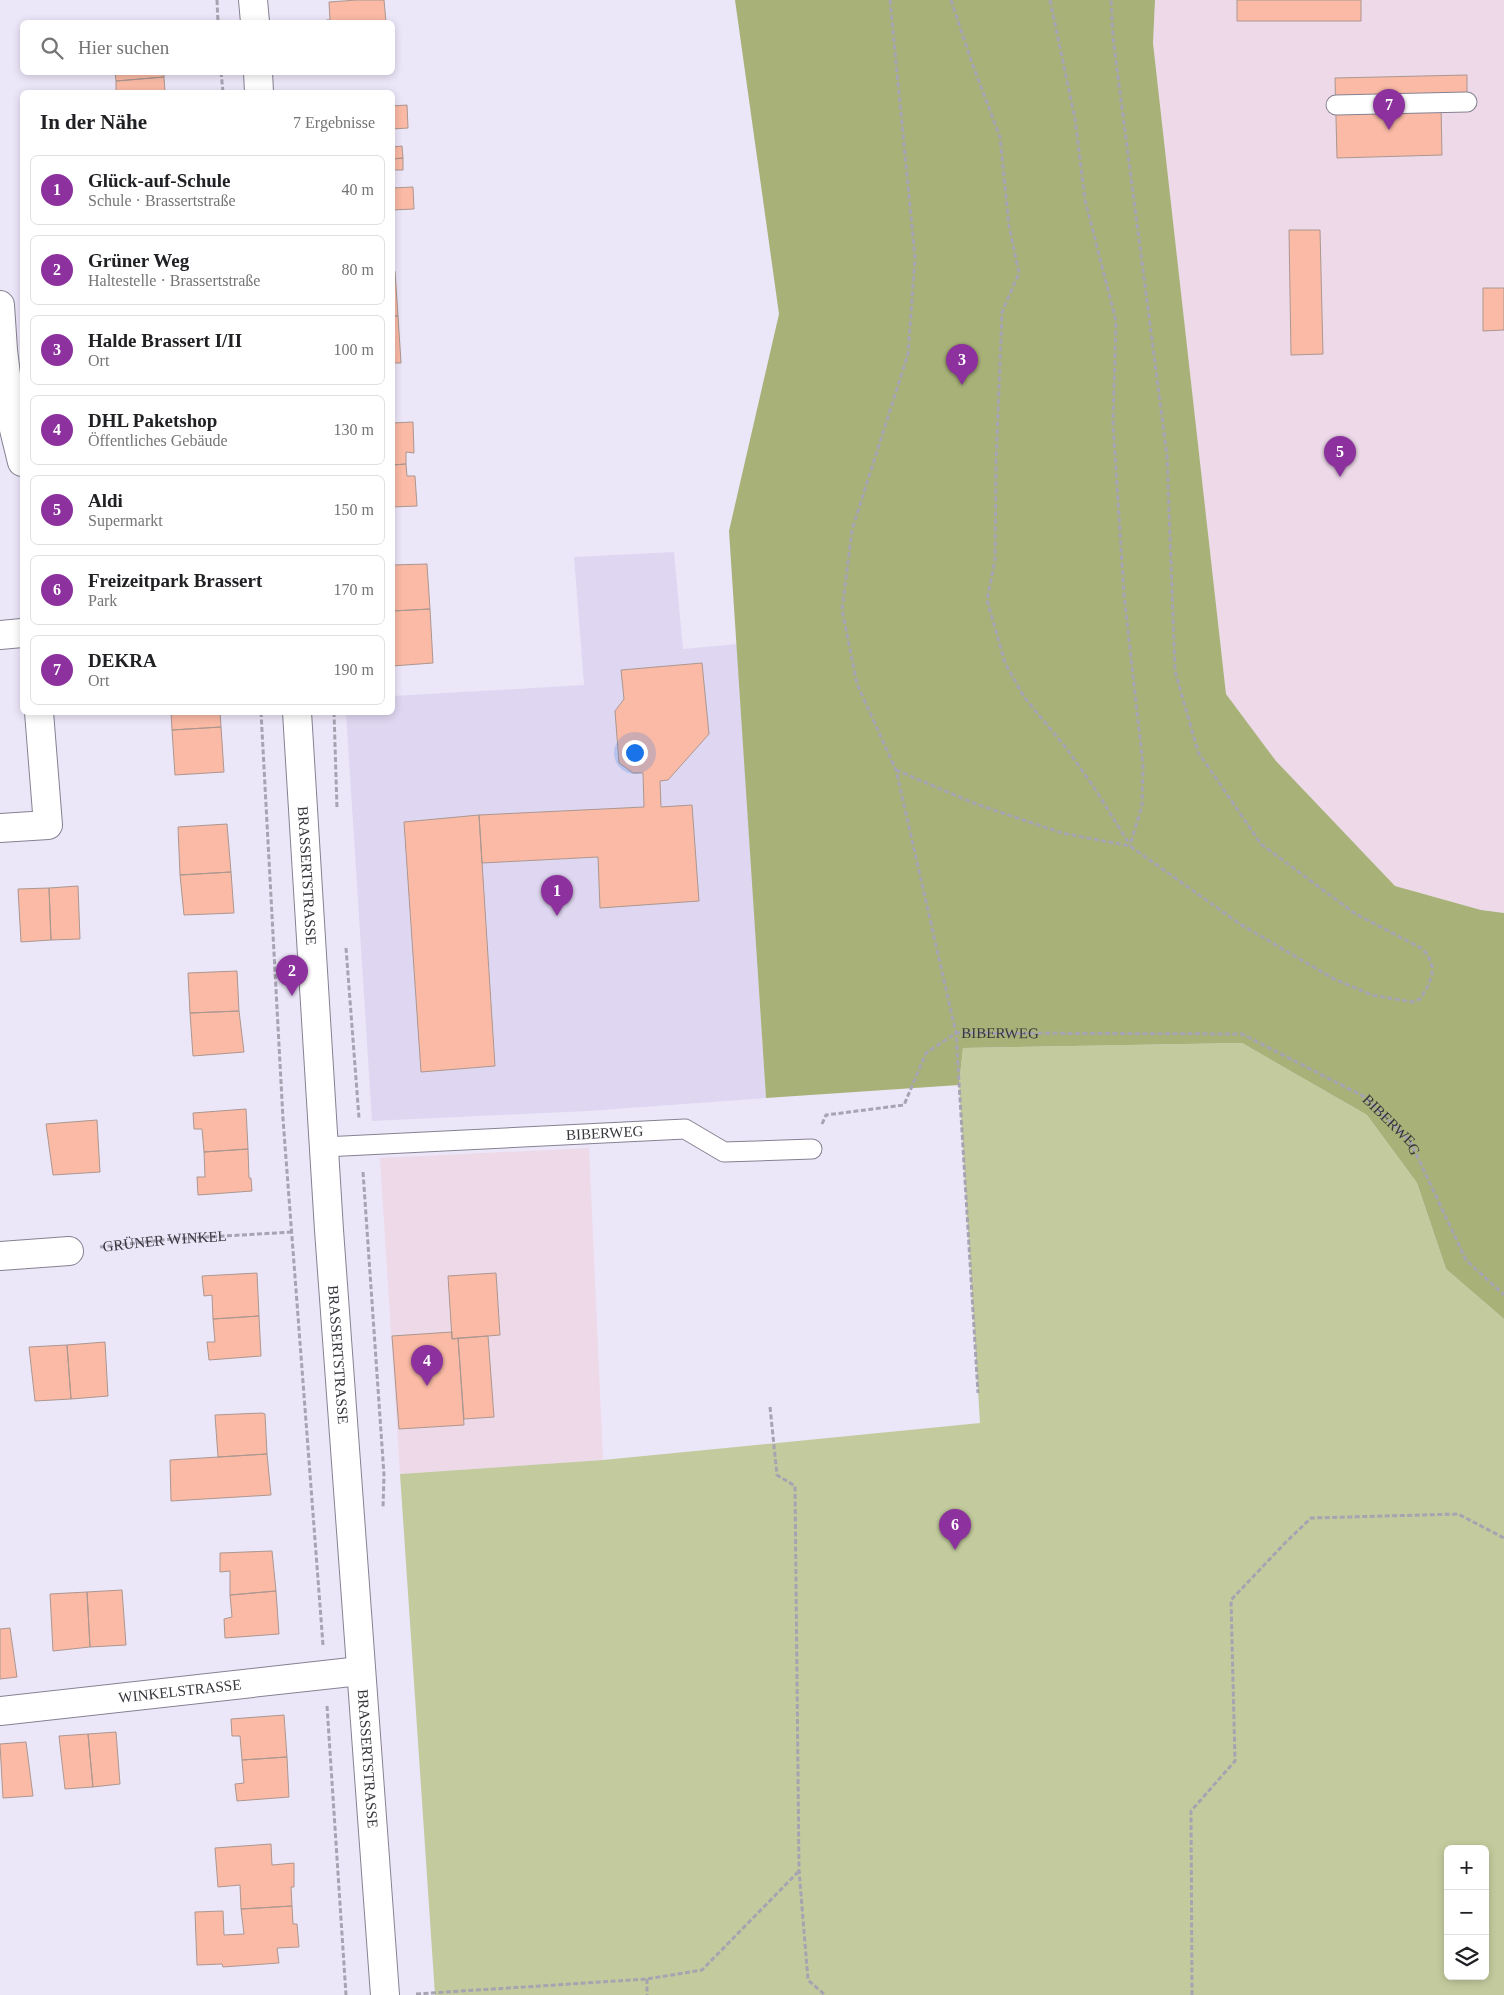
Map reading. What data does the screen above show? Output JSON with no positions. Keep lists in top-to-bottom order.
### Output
{
  "streets": {
    "main road": ["BRASSERTSTRASSE", "WINKELSTRASSE"],
    "lane": ["BIBERWEG"],
    "path": ["GRÜNER WINKEL"]
  },
  "crossings": [
    ["BRASSERTSTRASSE", "BIBERWEG"],
    ["BRASSERTSTRASSE", "GRÜNER WINKEL"],
    ["BRASSERTSTRASSE", "WINKELSTRASSE"]
  ],
  "page": {
    "search": "Hier suchen",
    "pins": [
      "7",
      "3",
      "5",
      "1",
      "2",
      "4",
      "6"
    ],
    "heading": ["In der Nähe", "7 Ergebnisse"],
    "list": [
      {
        "mark": "1",
        "name": "Glück-auf-Schule",
        "note": "Schule · Brassertstraße",
        "value": "40 m"
      },
      {
        "mark": "2",
        "name": "Grüner Weg",
        "note": "Haltestelle · Brassertstraße",
        "value": "80 m"
      },
      {
        "mark": "3",
        "name": "Halde Brassert I/II",
        "note": "Ort",
        "value": "100 m"
      },
      {
        "mark": "4",
        "name": "DHL Paketshop",
        "note": "Öffentliches Gebäude",
        "value": "130 m"
      },
      {
        "mark": "5",
        "name": "Aldi",
        "note": "Supermarkt",
        "value": "150 m"
      },
      {
        "mark": "6",
        "name": "Freizeitpark Brassert",
        "note": "Park",
        "value": "170 m"
      },
      {
        "mark": "7",
        "name": "DEKRA",
        "note": "Ort",
        "value": "190 m"
      }
    ],
    "map_buttons": ["+", "−"]
  }
}
